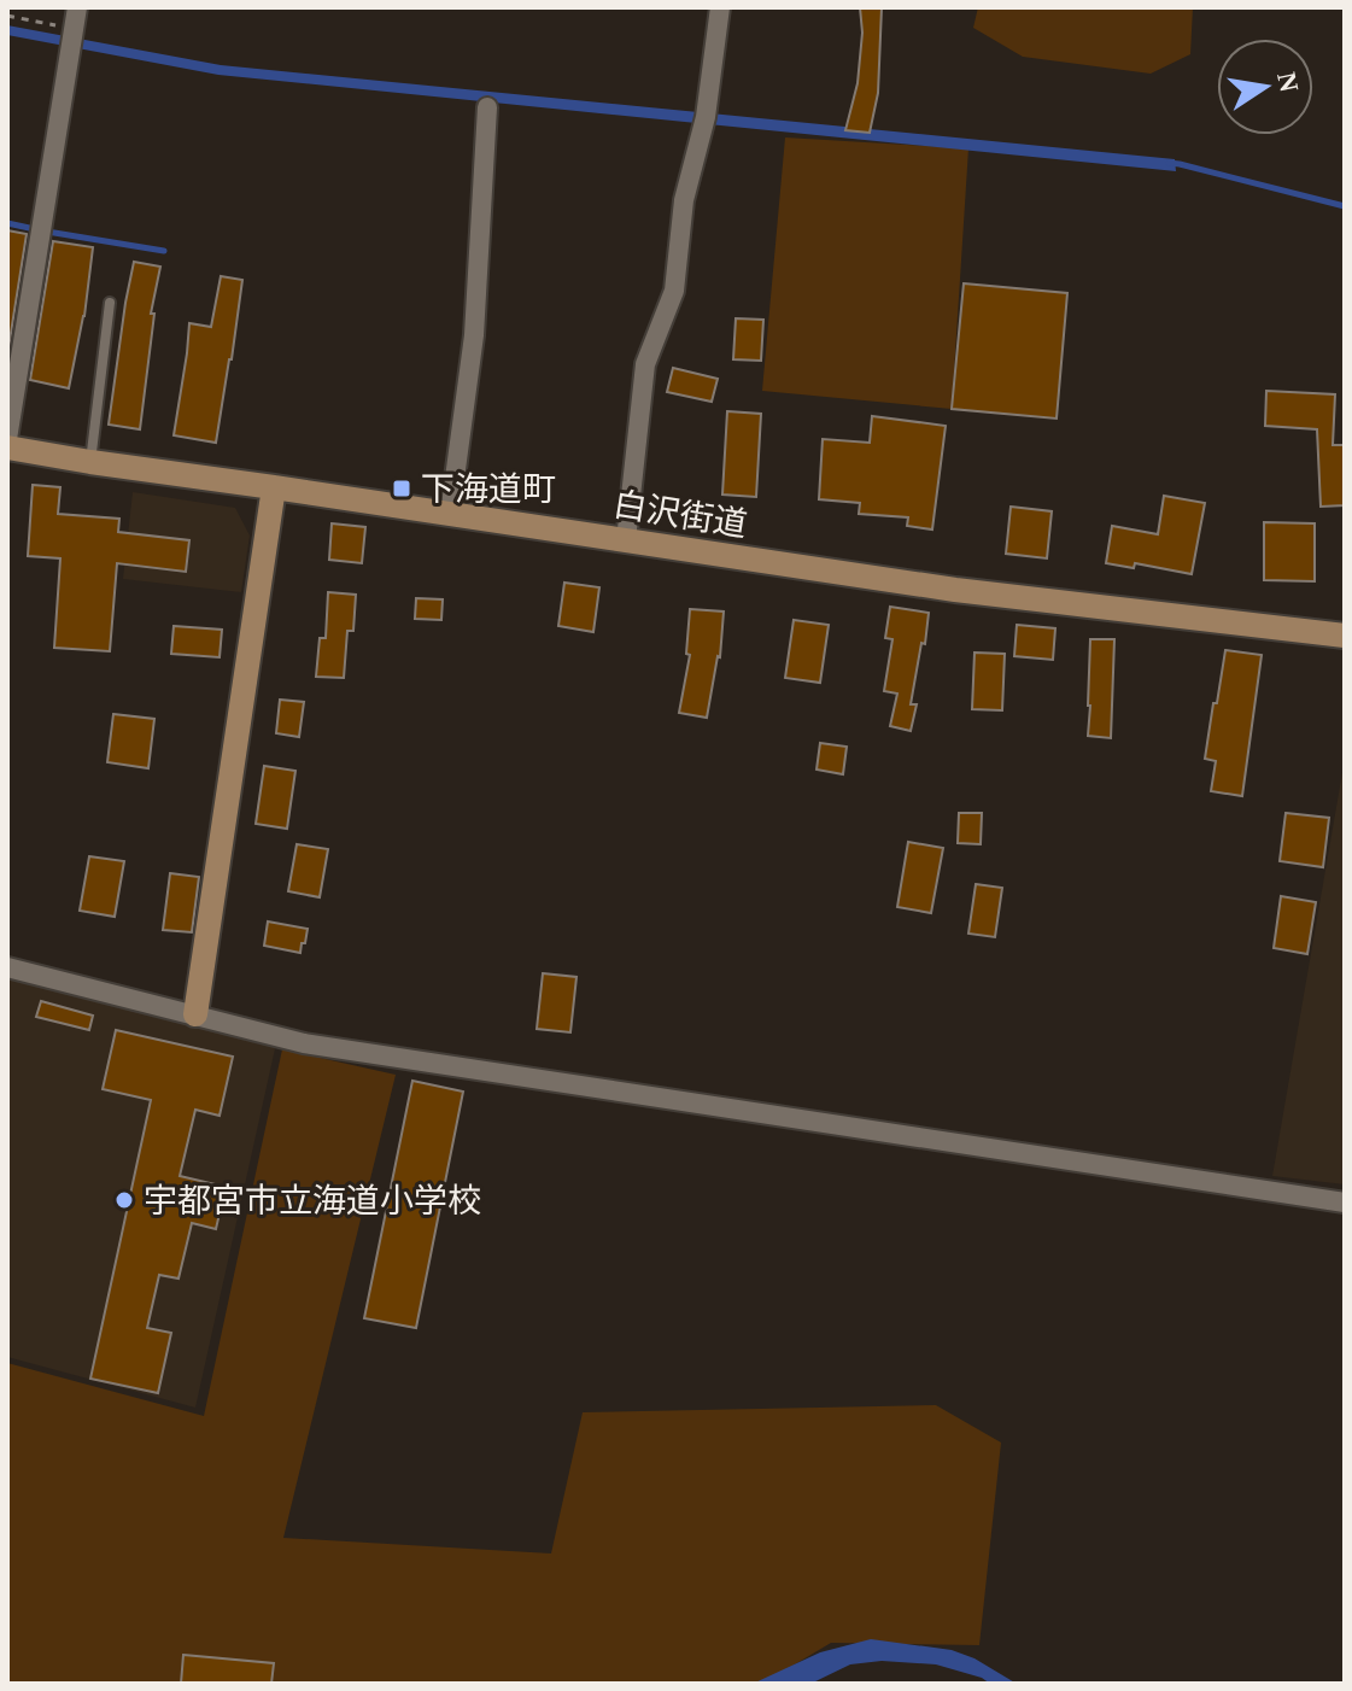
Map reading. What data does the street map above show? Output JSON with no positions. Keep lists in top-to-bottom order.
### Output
{
  "streets": {
    "main road": ["白沢街道"]
  },
  "places": {
    "transit": ["下海道町"],
    "other": ["宇都宮市立海道小学校"]
  },
  "north": "right"
}
